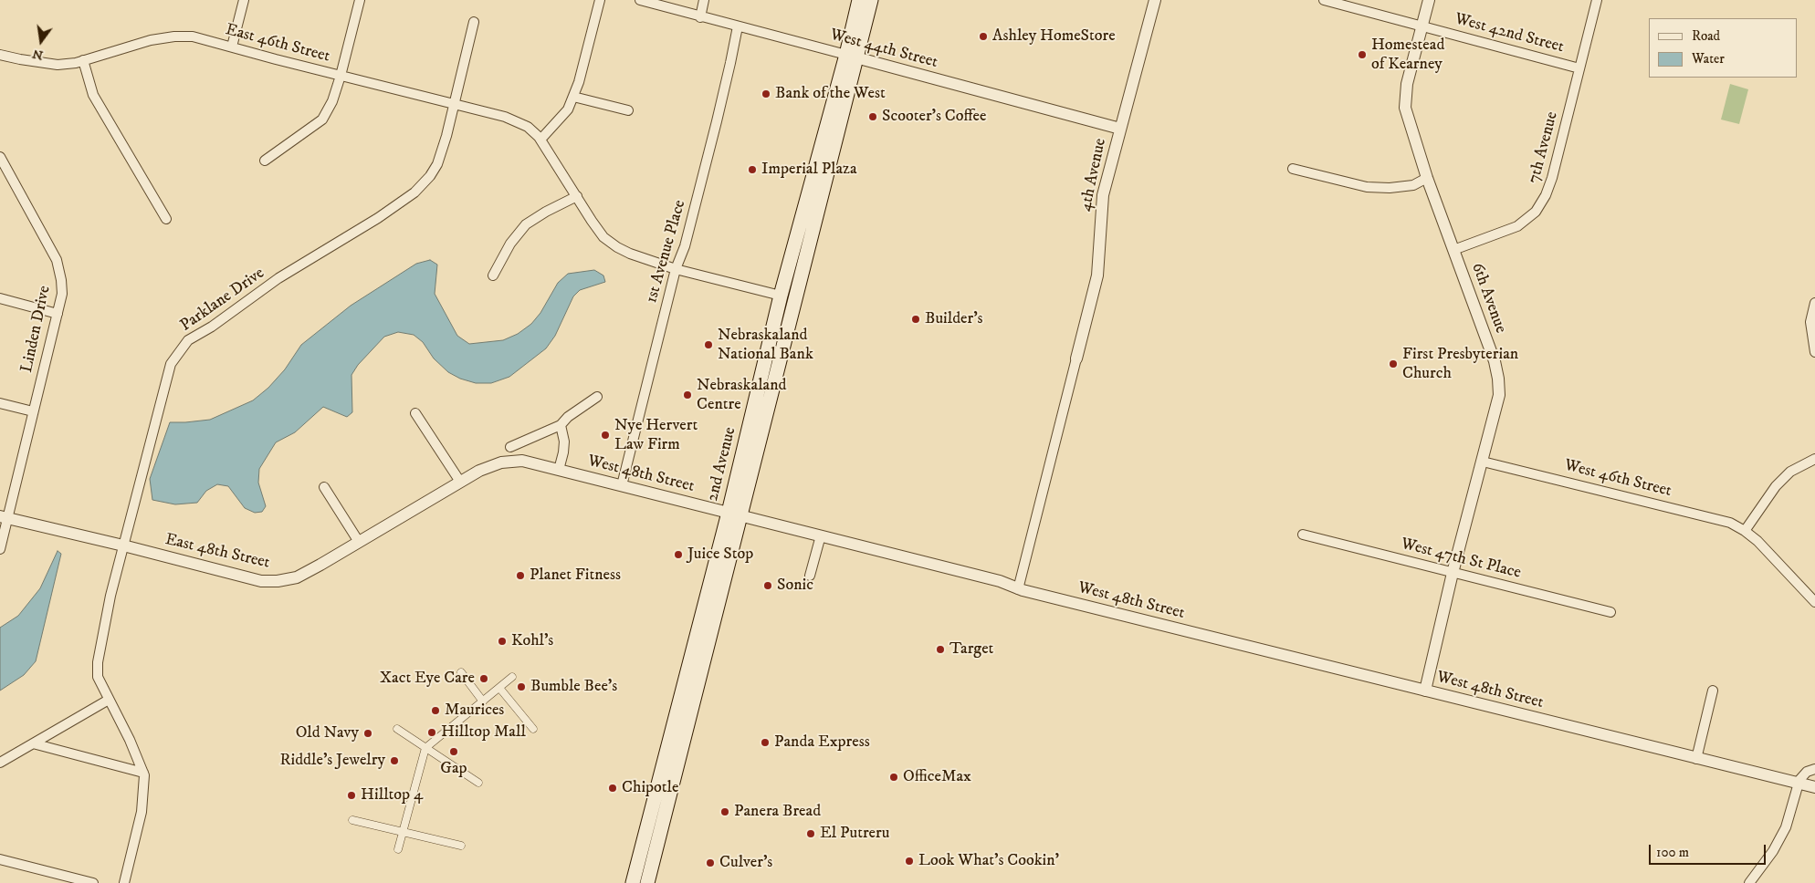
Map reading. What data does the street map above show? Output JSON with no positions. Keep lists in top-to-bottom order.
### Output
{
  "streets": {
    "main road": ["2nd Avenue"],
    "street": [
      "West 42nd Street",
      "East 46th Street",
      "West 44th Street",
      "7th Avenue",
      "4th Avenue",
      "1st Avenue Place",
      "6th Avenue",
      "Parklane Drive",
      "Linden Drive",
      "West 48th Street",
      "West 46th Street",
      "East 48th Street",
      "West 47th St Place"
    ]
  },
  "crossings": [
    ["West 42nd Street", "7th Avenue"],
    ["West 42nd Street", "6th Avenue"],
    ["East 46th Street", "Parklane Drive"],
    ["West 44th Street", "4th Avenue"],
    ["West 44th Street", "1st Avenue Place"],
    ["West 44th Street", "2nd Avenue"],
    ["7th Avenue", "6th Avenue"],
    ["1st Avenue Place", "West 48th Street"],
    ["6th Avenue", "West 48th Street"],
    ["6th Avenue", "West 46th Street"],
    ["6th Avenue", "West 47th St Place"],
    ["Parklane Drive", "East 48th Street"],
    ["Linden Drive", "East 48th Street"],
    ["2nd Avenue", "West 48th Street"],
    ["West 48th Street", "East 48th Street"]
  ],
  "places": [
    "Ashley HomeStore",
    "Homestead of Kearney",
    "Bank of the West",
    "Scooter's Coffee",
    "Imperial Plaza",
    "Builder's",
    "Nebraskaland National Bank",
    "First Presbyterian Church",
    "Nebraskaland Centre",
    "Nye Hervert Law Firm",
    "Juice Stop",
    "Planet Fitness",
    "Sonic",
    "Kohl's",
    "Target",
    "Xact Eye Care",
    "Bumble Bee's",
    "Maurices",
    "Hilltop Mall",
    "Old Navy",
    "Panda Express",
    "Gap",
    "Riddle's Jewelry",
    "OfficeMax",
    "Chipotle",
    "Hilltop 4",
    "Panera Bread",
    "El Putreru",
    "Look What's Cookin'",
    "Culver's"
  ],
  "legend": ["Road", "Water"],
  "scale_bar": "100 m",
  "north": "bottom"
}
